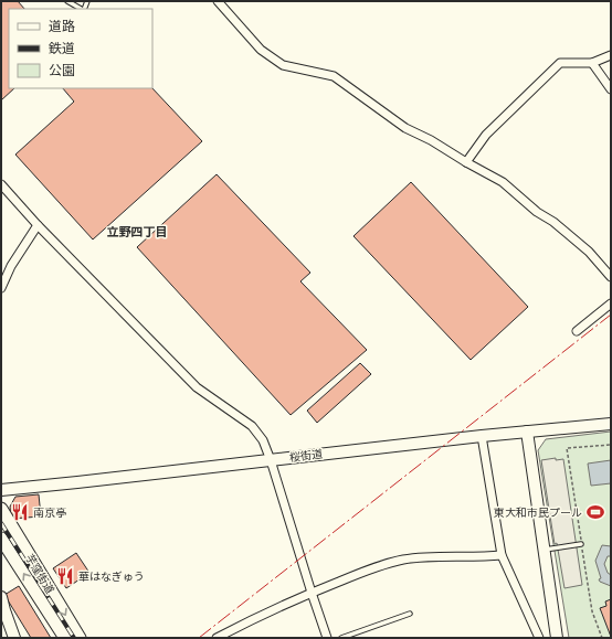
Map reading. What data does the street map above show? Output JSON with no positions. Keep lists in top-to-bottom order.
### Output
{
  "streets": {
    "main road": ["芋窪街道"],
    "street": ["桜街道"]
  },
  "districts": ["立野四丁目"],
  "places": {
    "restaurant": ["南京亭", "華はなぎゅう"],
    "sports": ["東大和市民プール"]
  },
  "legend": ["道路", "鉄道", "公園"]
}
